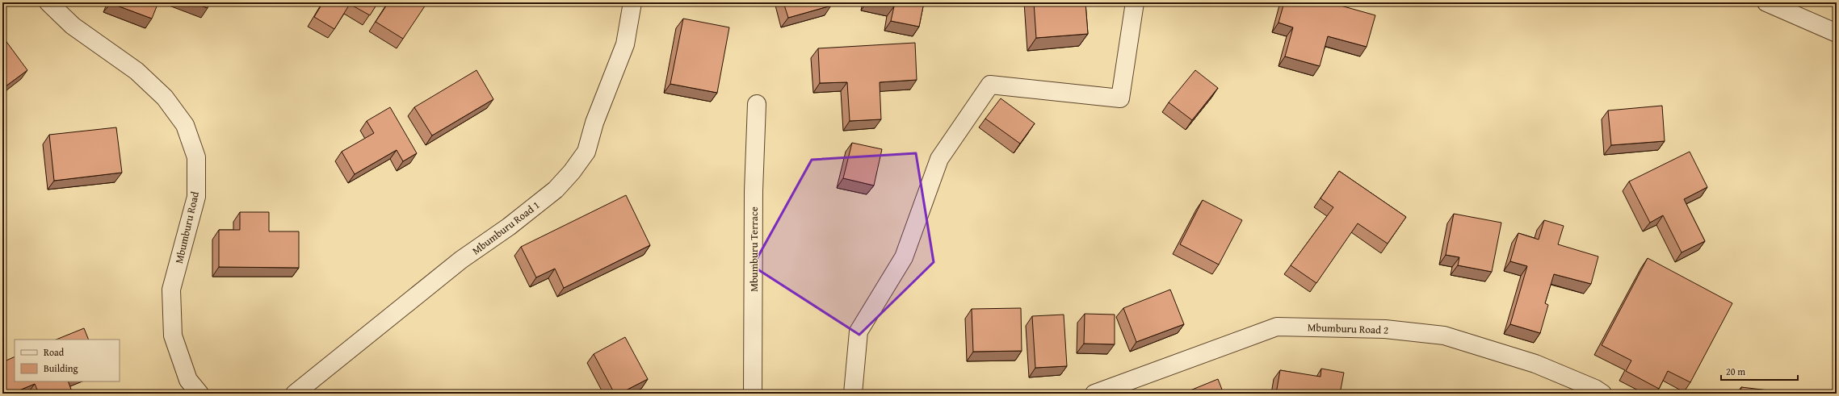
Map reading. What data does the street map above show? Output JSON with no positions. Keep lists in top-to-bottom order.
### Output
{
  "streets": {
    "street": [
      "Mbumburu Road",
      "Mbumburu Road 1",
      "Mbumburu Terrace",
      "Mbumburu Road 2"
    ]
  },
  "legend": ["Road", "Building"],
  "scale_bar": "20 m"
}
